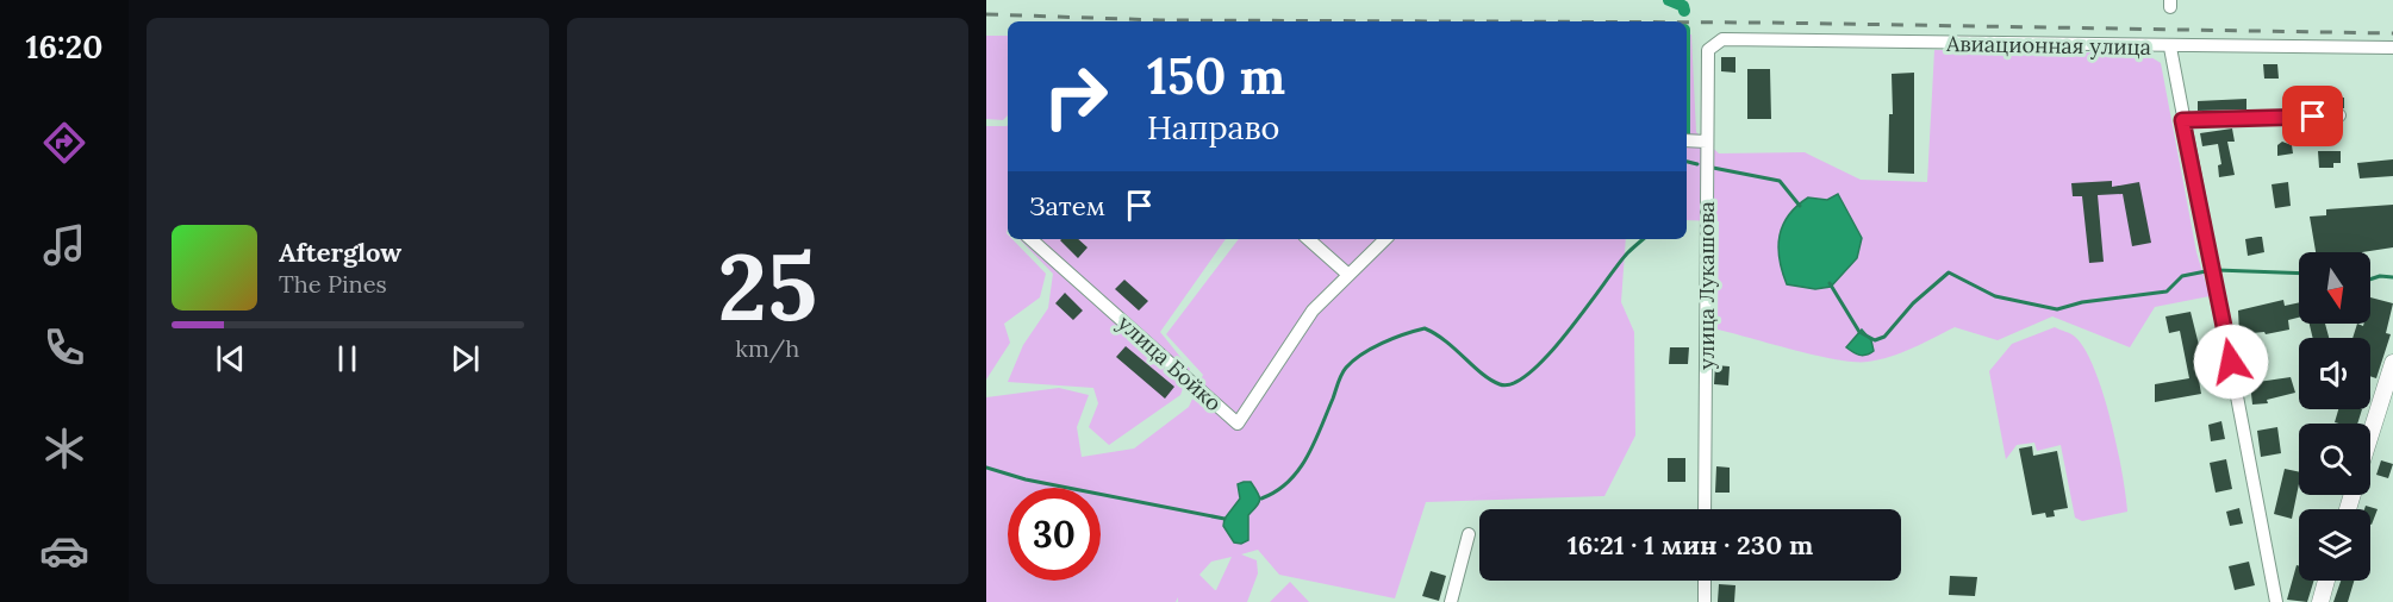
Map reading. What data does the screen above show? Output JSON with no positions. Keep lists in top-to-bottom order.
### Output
{
  "streets": {
    "street": ["Авиационная улица", "улица Лукашова", "улица Бойко"]
  },
  "crossings": [
    ["Авиационная улица", "улица Лукашова"]
  ],
  "north": "bottom",
  "page": {
    "tabs": "16:20",
    "tile": ["25", "km/h"],
    "turn": ["150 m", "Направо"],
    "then": "Затем",
    "song": ["Afterglow", "The Pines"],
    "limit": "30",
    "trip": "16:21 · 1 мин · 230 m"
  }
}
